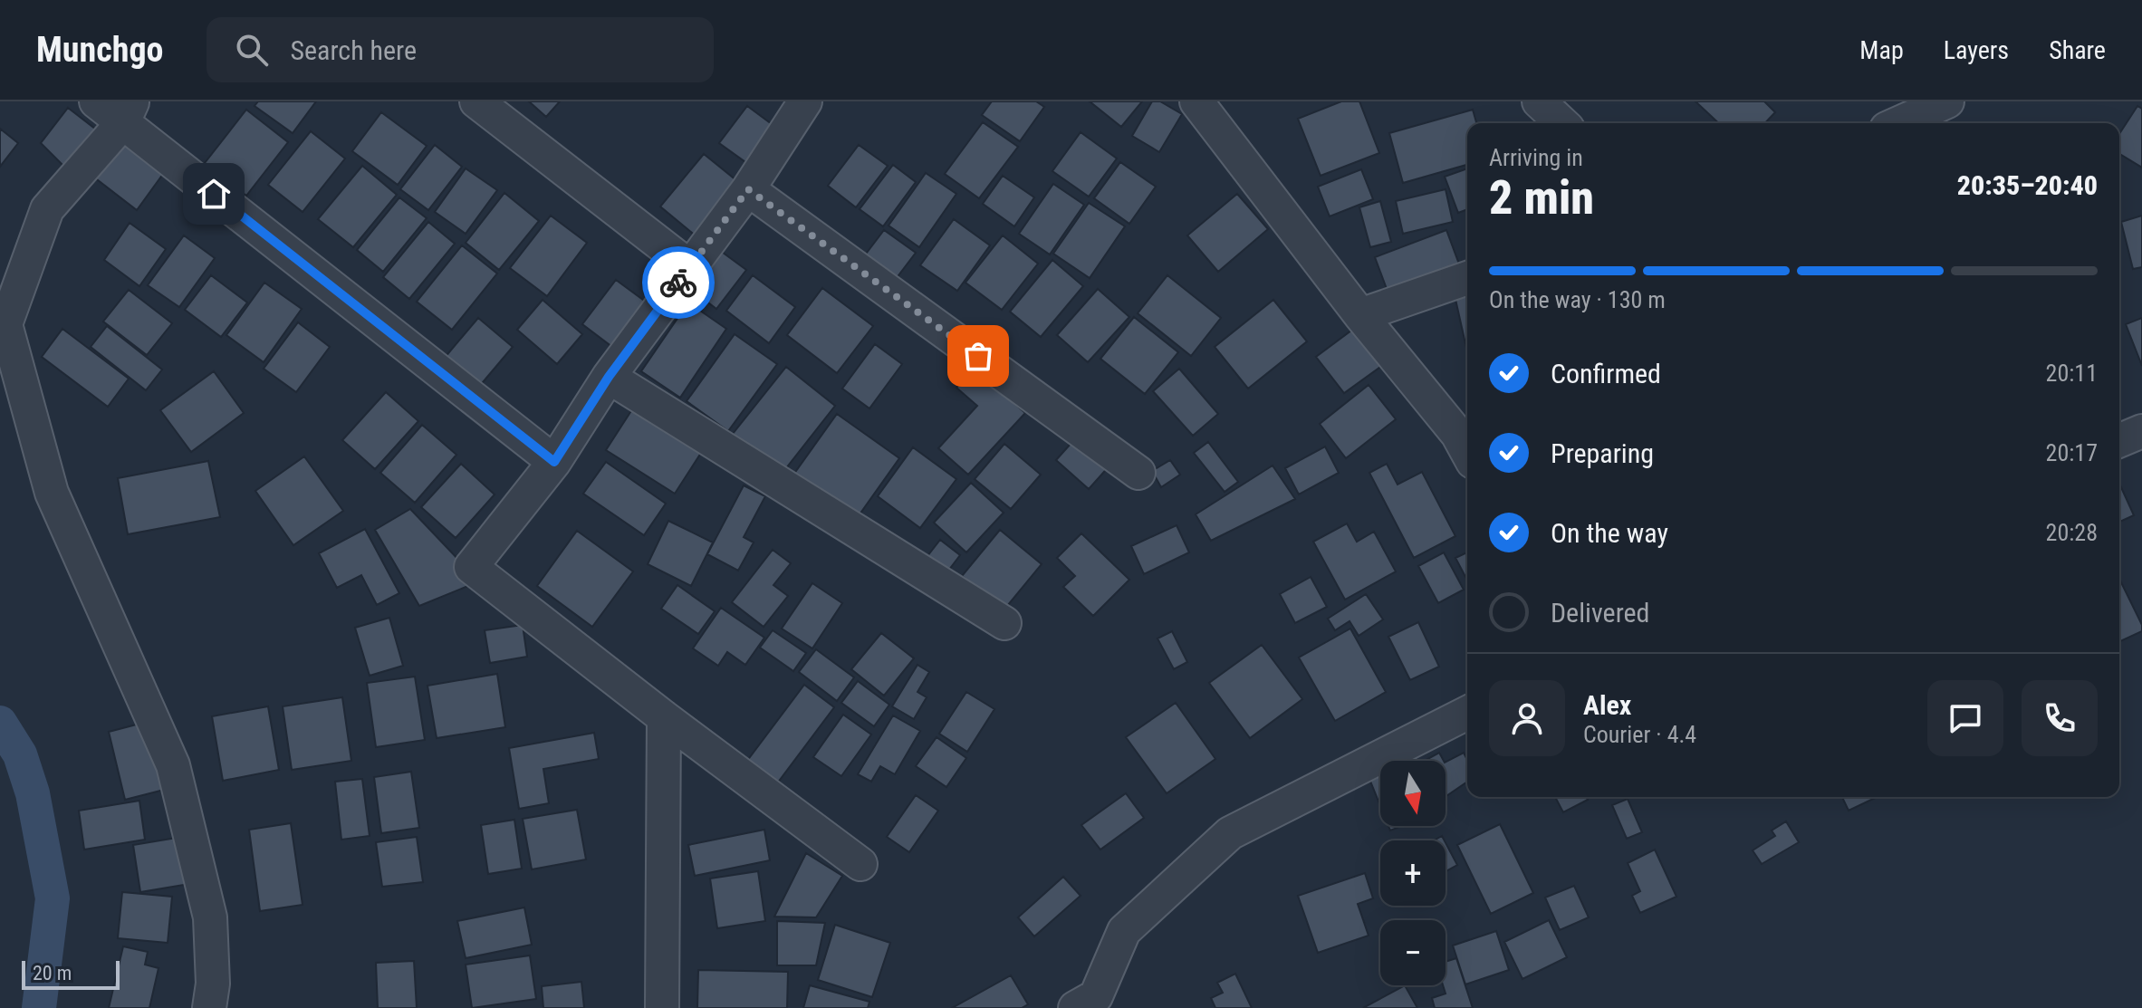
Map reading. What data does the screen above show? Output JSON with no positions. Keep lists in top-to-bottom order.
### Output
{
  "scale_bar": "20 m",
  "north": "bottom",
  "page": {
    "header": "Munchgo",
    "search": "Search here",
    "nav": ["Map", "Layers", "Share"],
    "heading": ["2 min", "Arriving in", "20:35–20:40"],
    "panel": ["Alex", "Courier · 4.4"],
    "bar": "On the way · 130 m",
    "list": [
      ["Confirmed", "20:11"],
      ["Preparing", "20:17"],
      ["On the way", "20:28"],
      "Delivered"
    ],
    "map_buttons": ["+", "−"],
    "scale": "20 m"
  }
}
